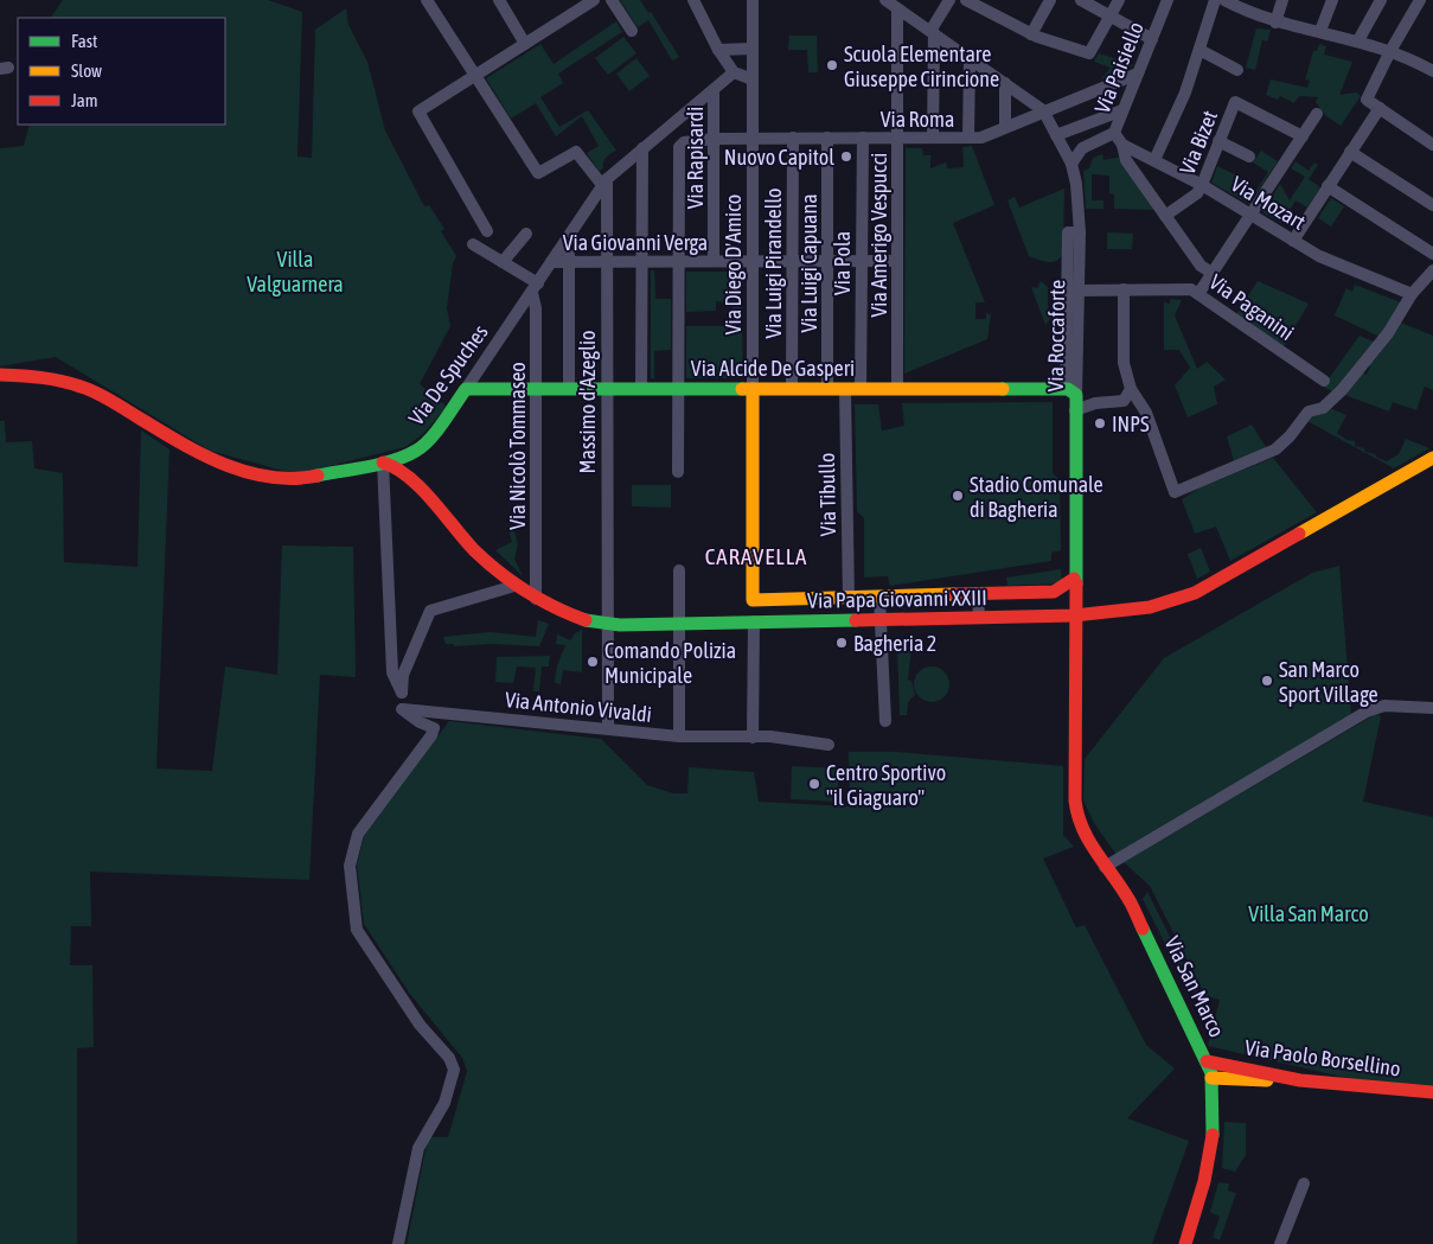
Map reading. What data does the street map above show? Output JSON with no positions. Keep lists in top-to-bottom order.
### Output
{
  "streets": {
    "street": [
      "Via Paisiello",
      "Via Roma",
      "Via Bizet",
      "Via Rapisardi",
      "Via Mozart",
      "Via Amerigo Vespucci",
      "Via Giovanni Verga",
      "Via Luigi Pirandello",
      "Via Luigi Capuana",
      "Via Pola",
      "Via Diego D'Amico",
      "Via Paganini",
      "Via Roccaforte",
      "Via Alcide De Gasperi",
      "Via De Spuches",
      "Massimo d'Azeglio",
      "Via Nicolò Tommaseo",
      "Via Tibullo",
      "Via Papa Giovanni XXIII",
      "Via Antonio Vivaldi",
      "Via San Marco",
      "Via Paolo Borsellino"
    ]
  },
  "crossings": [
    ["Via Paisiello", "Via Roma"],
    ["Via Paisiello", "Via Mozart"],
    ["Via Paisiello", "Via Roccaforte"],
    ["Via Roma", "Via Rapisardi"],
    ["Via Roma", "Via Amerigo Vespucci"],
    ["Via Roma", "Via Giovanni Verga"],
    ["Via Roma", "Via Luigi Pirandello"],
    ["Via Roma", "Via Luigi Capuana"],
    ["Via Roma", "Via Pola"],
    ["Via Roma", "Via Diego D'Amico"],
    ["Via Roma", "Via Roccaforte"],
    ["Via Bizet", "Via Mozart"],
    ["Via Rapisardi", "Via Giovanni Verga"],
    ["Via Rapisardi", "Via De Spuches"],
    ["Via Amerigo Vespucci", "Via Giovanni Verga"],
    ["Via Amerigo Vespucci", "Via Roccaforte"],
    ["Via Amerigo Vespucci", "Via Alcide De Gasperi"],
    ["Via Giovanni Verga", "Via Luigi Pirandello"],
    ["Via Giovanni Verga", "Via Luigi Capuana"],
    ["Via Giovanni Verga", "Via Pola"],
    ["Via Giovanni Verga", "Via Diego D'Amico"],
    ["Via Giovanni Verga", "Via De Spuches"],
    ["Via Giovanni Verga", "Massimo d'Azeglio"],
    ["Via Luigi Pirandello", "Via Alcide De Gasperi"],
    ["Via Luigi Capuana", "Via Alcide De Gasperi"],
    ["Via Pola", "Via Alcide De Gasperi"],
    ["Via Diego D'Amico", "Via Alcide De Gasperi"],
    ["Via Diego D'Amico", "Via Papa Giovanni XXIII"],
    ["Via Paganini", "Via Roccaforte"],
    ["Via Roccaforte", "Via Alcide De Gasperi"],
    ["Via Roccaforte", "Via Papa Giovanni XXIII"],
    ["Via Roccaforte", "Via San Marco"],
    ["Via Alcide De Gasperi", "Via De Spuches"],
    ["Via Alcide De Gasperi", "Massimo d'Azeglio"],
    ["Via Alcide De Gasperi", "Via Nicolò Tommaseo"],
    ["Via Alcide De Gasperi", "Via Tibullo"],
    ["Via De Spuches", "Massimo d'Azeglio"],
    ["Via De Spuches", "Via Nicolò Tommaseo"],
    ["Via De Spuches", "Via Papa Giovanni XXIII"],
    ["Massimo d'Azeglio", "Via Papa Giovanni XXIII"],
    ["Massimo d'Azeglio", "Via Antonio Vivaldi"],
    ["Via Nicolò Tommaseo", "Via Papa Giovanni XXIII"],
    ["Via Tibullo", "Via Papa Giovanni XXIII"],
    ["Via San Marco", "Via Paolo Borsellino"]
  ],
  "districts": ["CARAVELLA"],
  "parks": ["Villa Valguarnera", "Villa San Marco"],
  "places": [
    "Scuola Elementare Giuseppe Cirincione",
    "Nuovo Capitol",
    "INPS",
    "Stadio Comunale di Bagheria",
    "Bagheria 2",
    "Comando Polizia Municipale",
    "San Marco Sport Village",
    "Centro Sportivo \"il Giaguaro\""
  ],
  "legend": ["Fast", "Slow", "Jam"]
}
